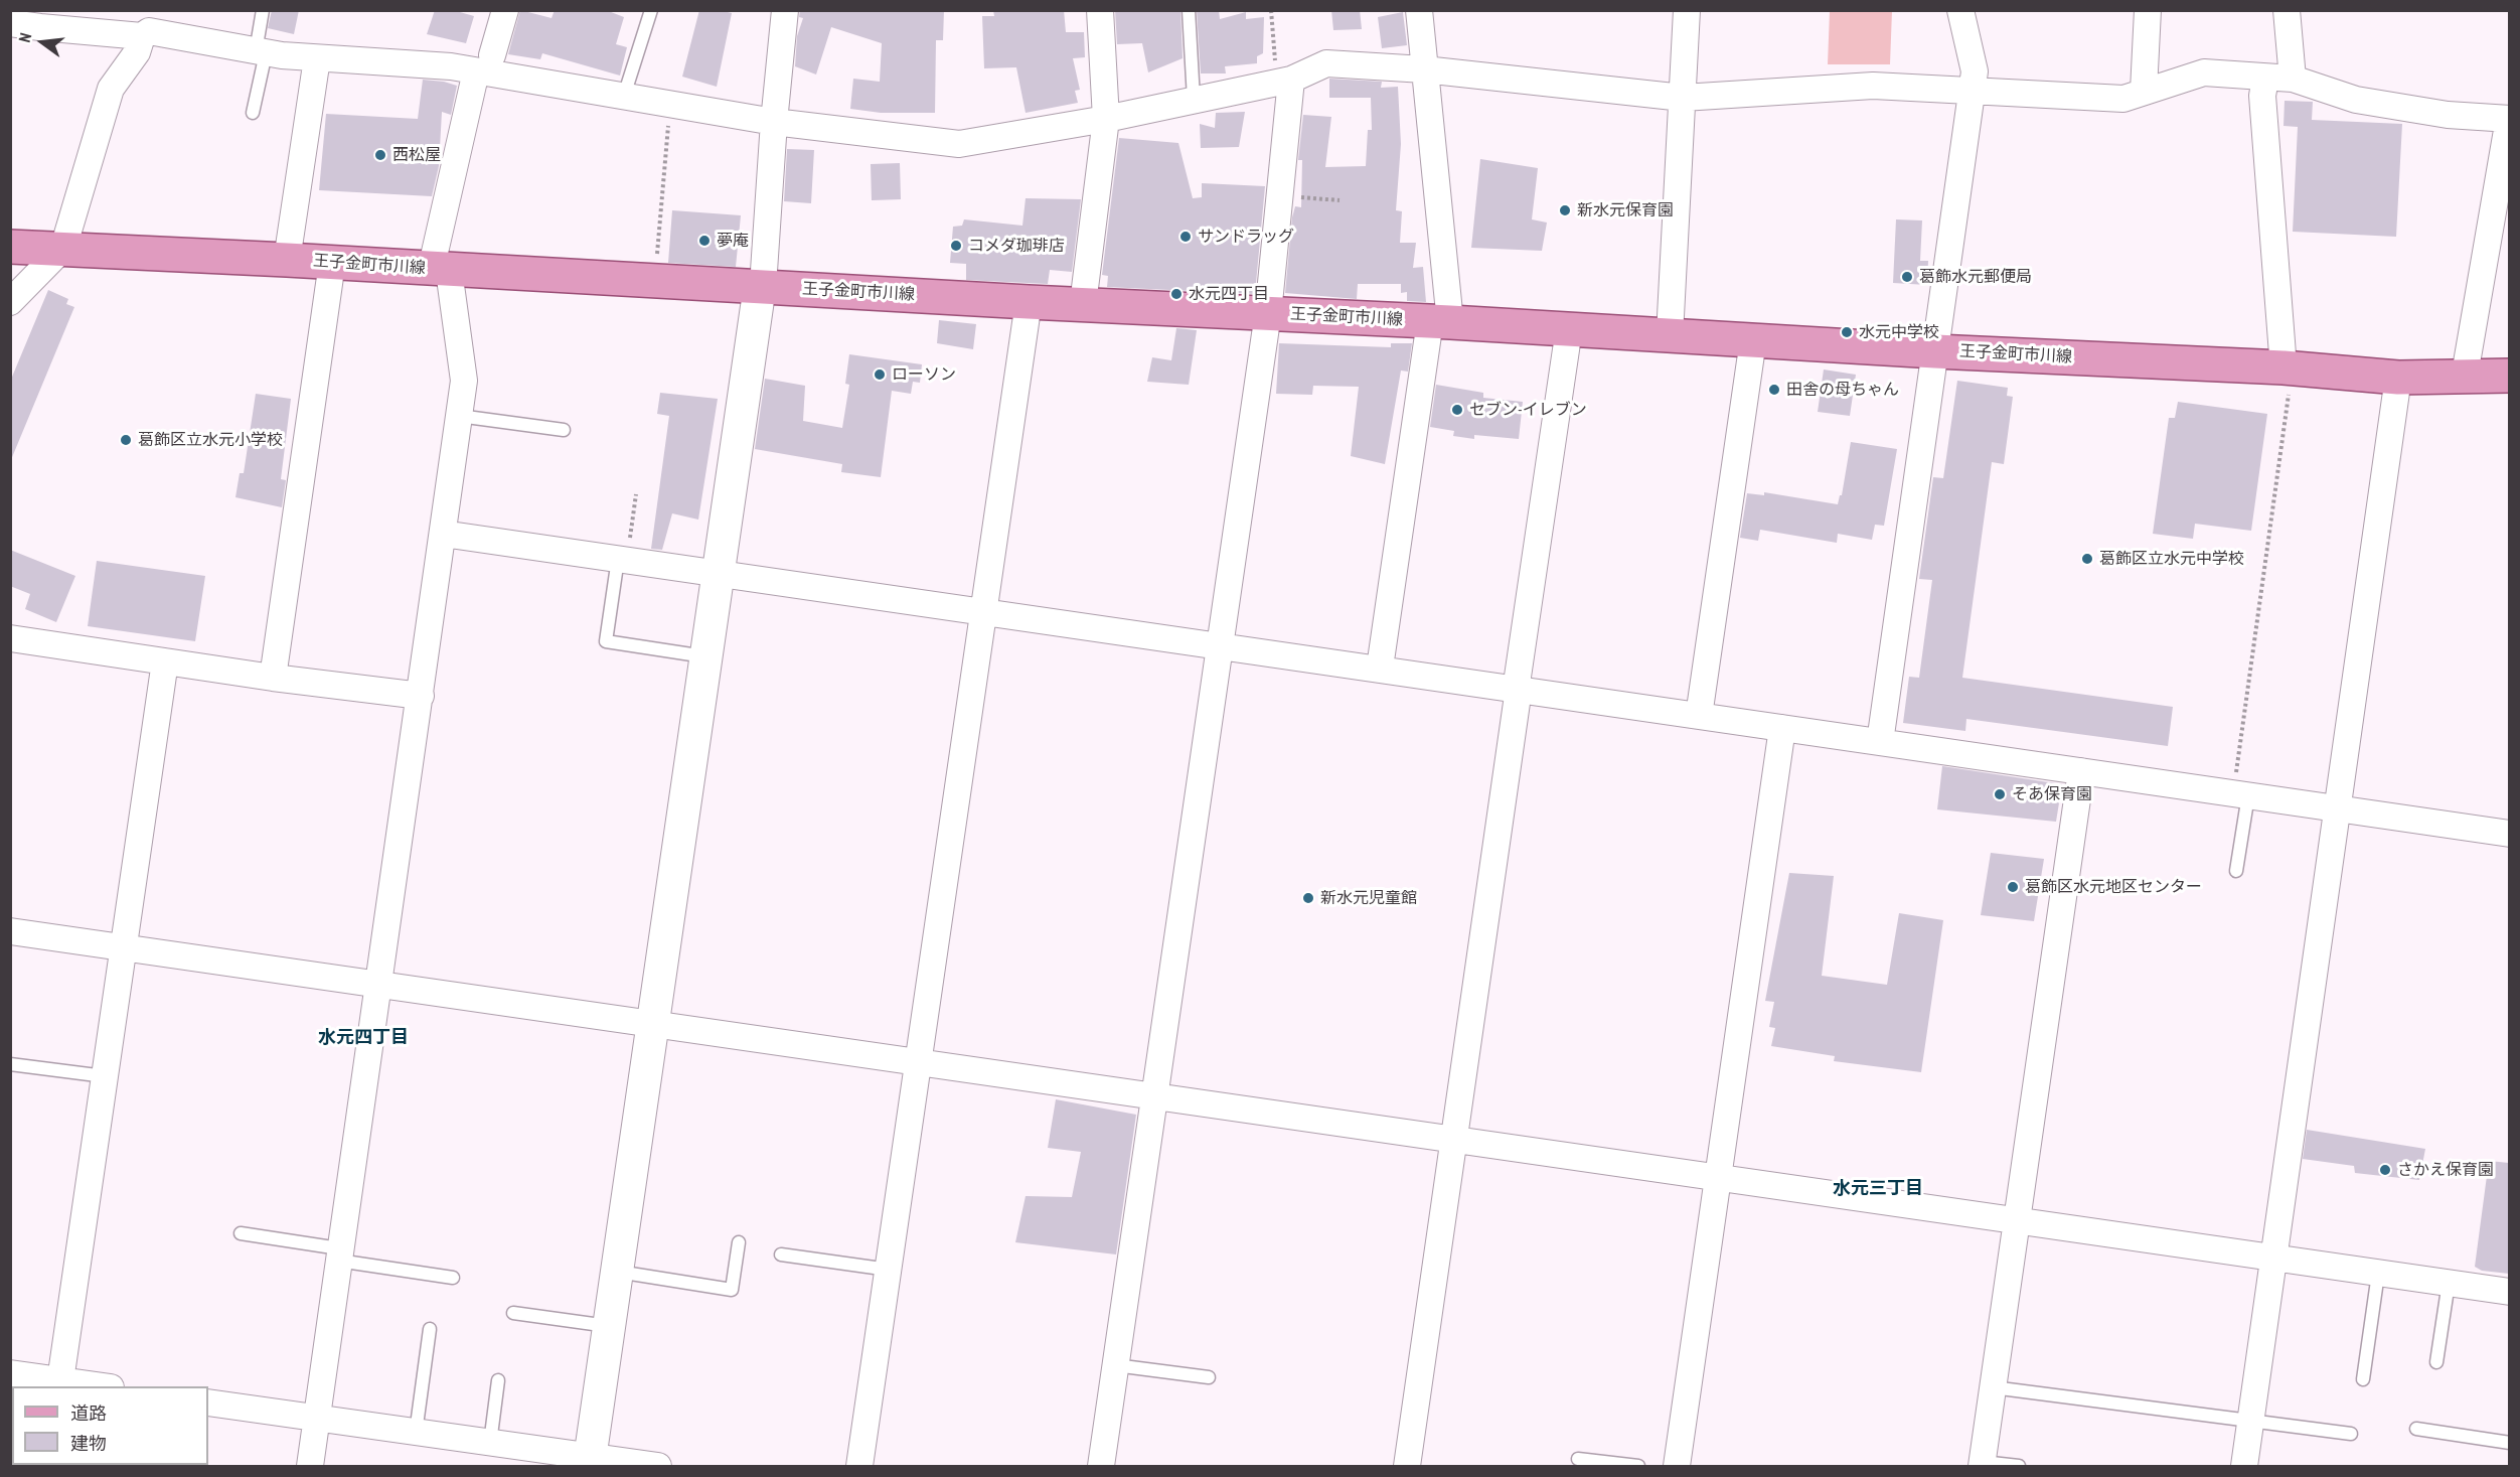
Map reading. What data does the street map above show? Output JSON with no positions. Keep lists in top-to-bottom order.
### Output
{
  "streets": {
    "main road": ["王子金町市川線"]
  },
  "districts": ["水元四丁目", "水元三丁目"],
  "places": [
    "西松屋",
    "新水元保育園",
    "サンドラッグ",
    "夢庵",
    "コメダ珈琲店",
    "葛飾水元郵便局",
    "水元四丁目",
    "水元中学校",
    "ローソン",
    "田舎の母ちゃん",
    "セブン-イレブン",
    "葛飾区立水元小学校",
    "葛飾区立水元中学校",
    "そあ保育園",
    "葛飾区水元地区センター",
    "新水元児童館",
    "さかえ保育園"
  ],
  "legend": ["道路", "建物"],
  "north": "left"
}
